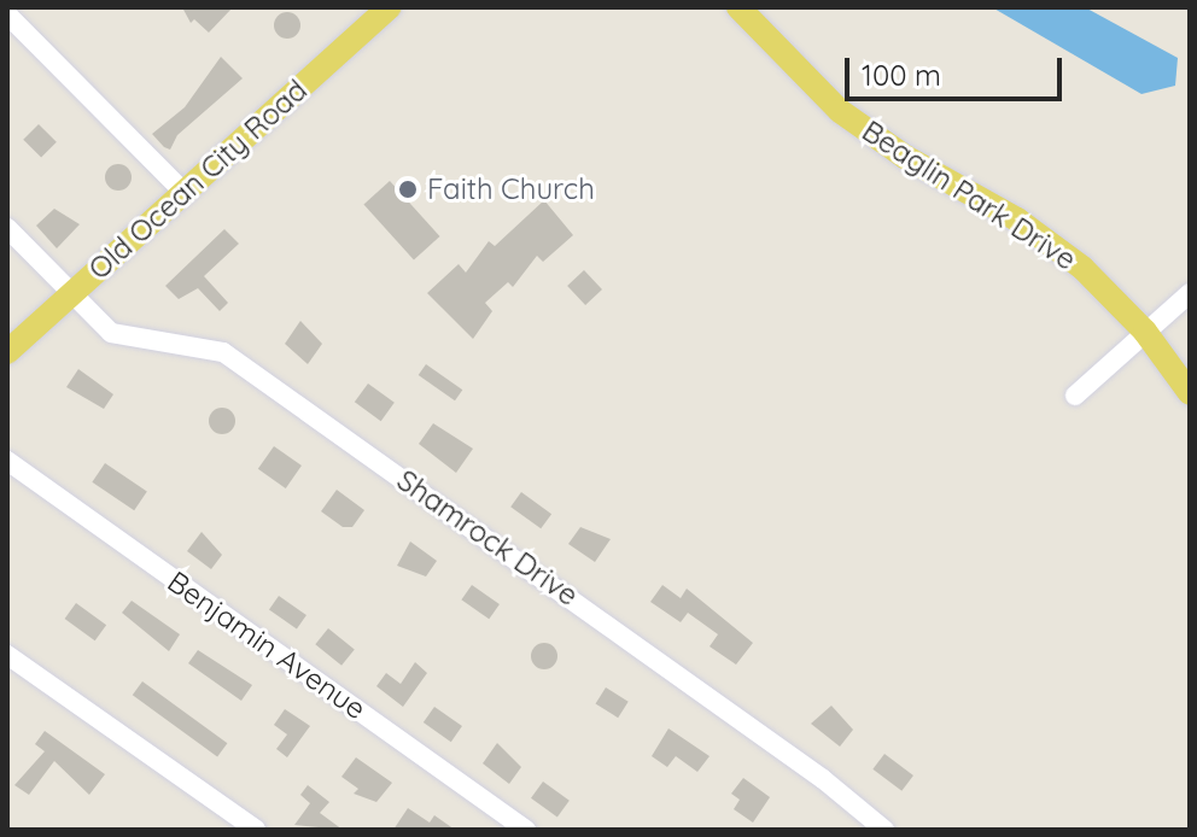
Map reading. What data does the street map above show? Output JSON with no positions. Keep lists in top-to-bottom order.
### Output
{
  "streets": {
    "main road": ["Old Ocean City Road", "Beaglin Park Drive"],
    "street": ["Shamrock Drive", "Benjamin Avenue"]
  },
  "crossings": [
    ["Old Ocean City Road", "Shamrock Drive"]
  ],
  "places": ["Faith Church"],
  "scale_bar": "100 m"
}
